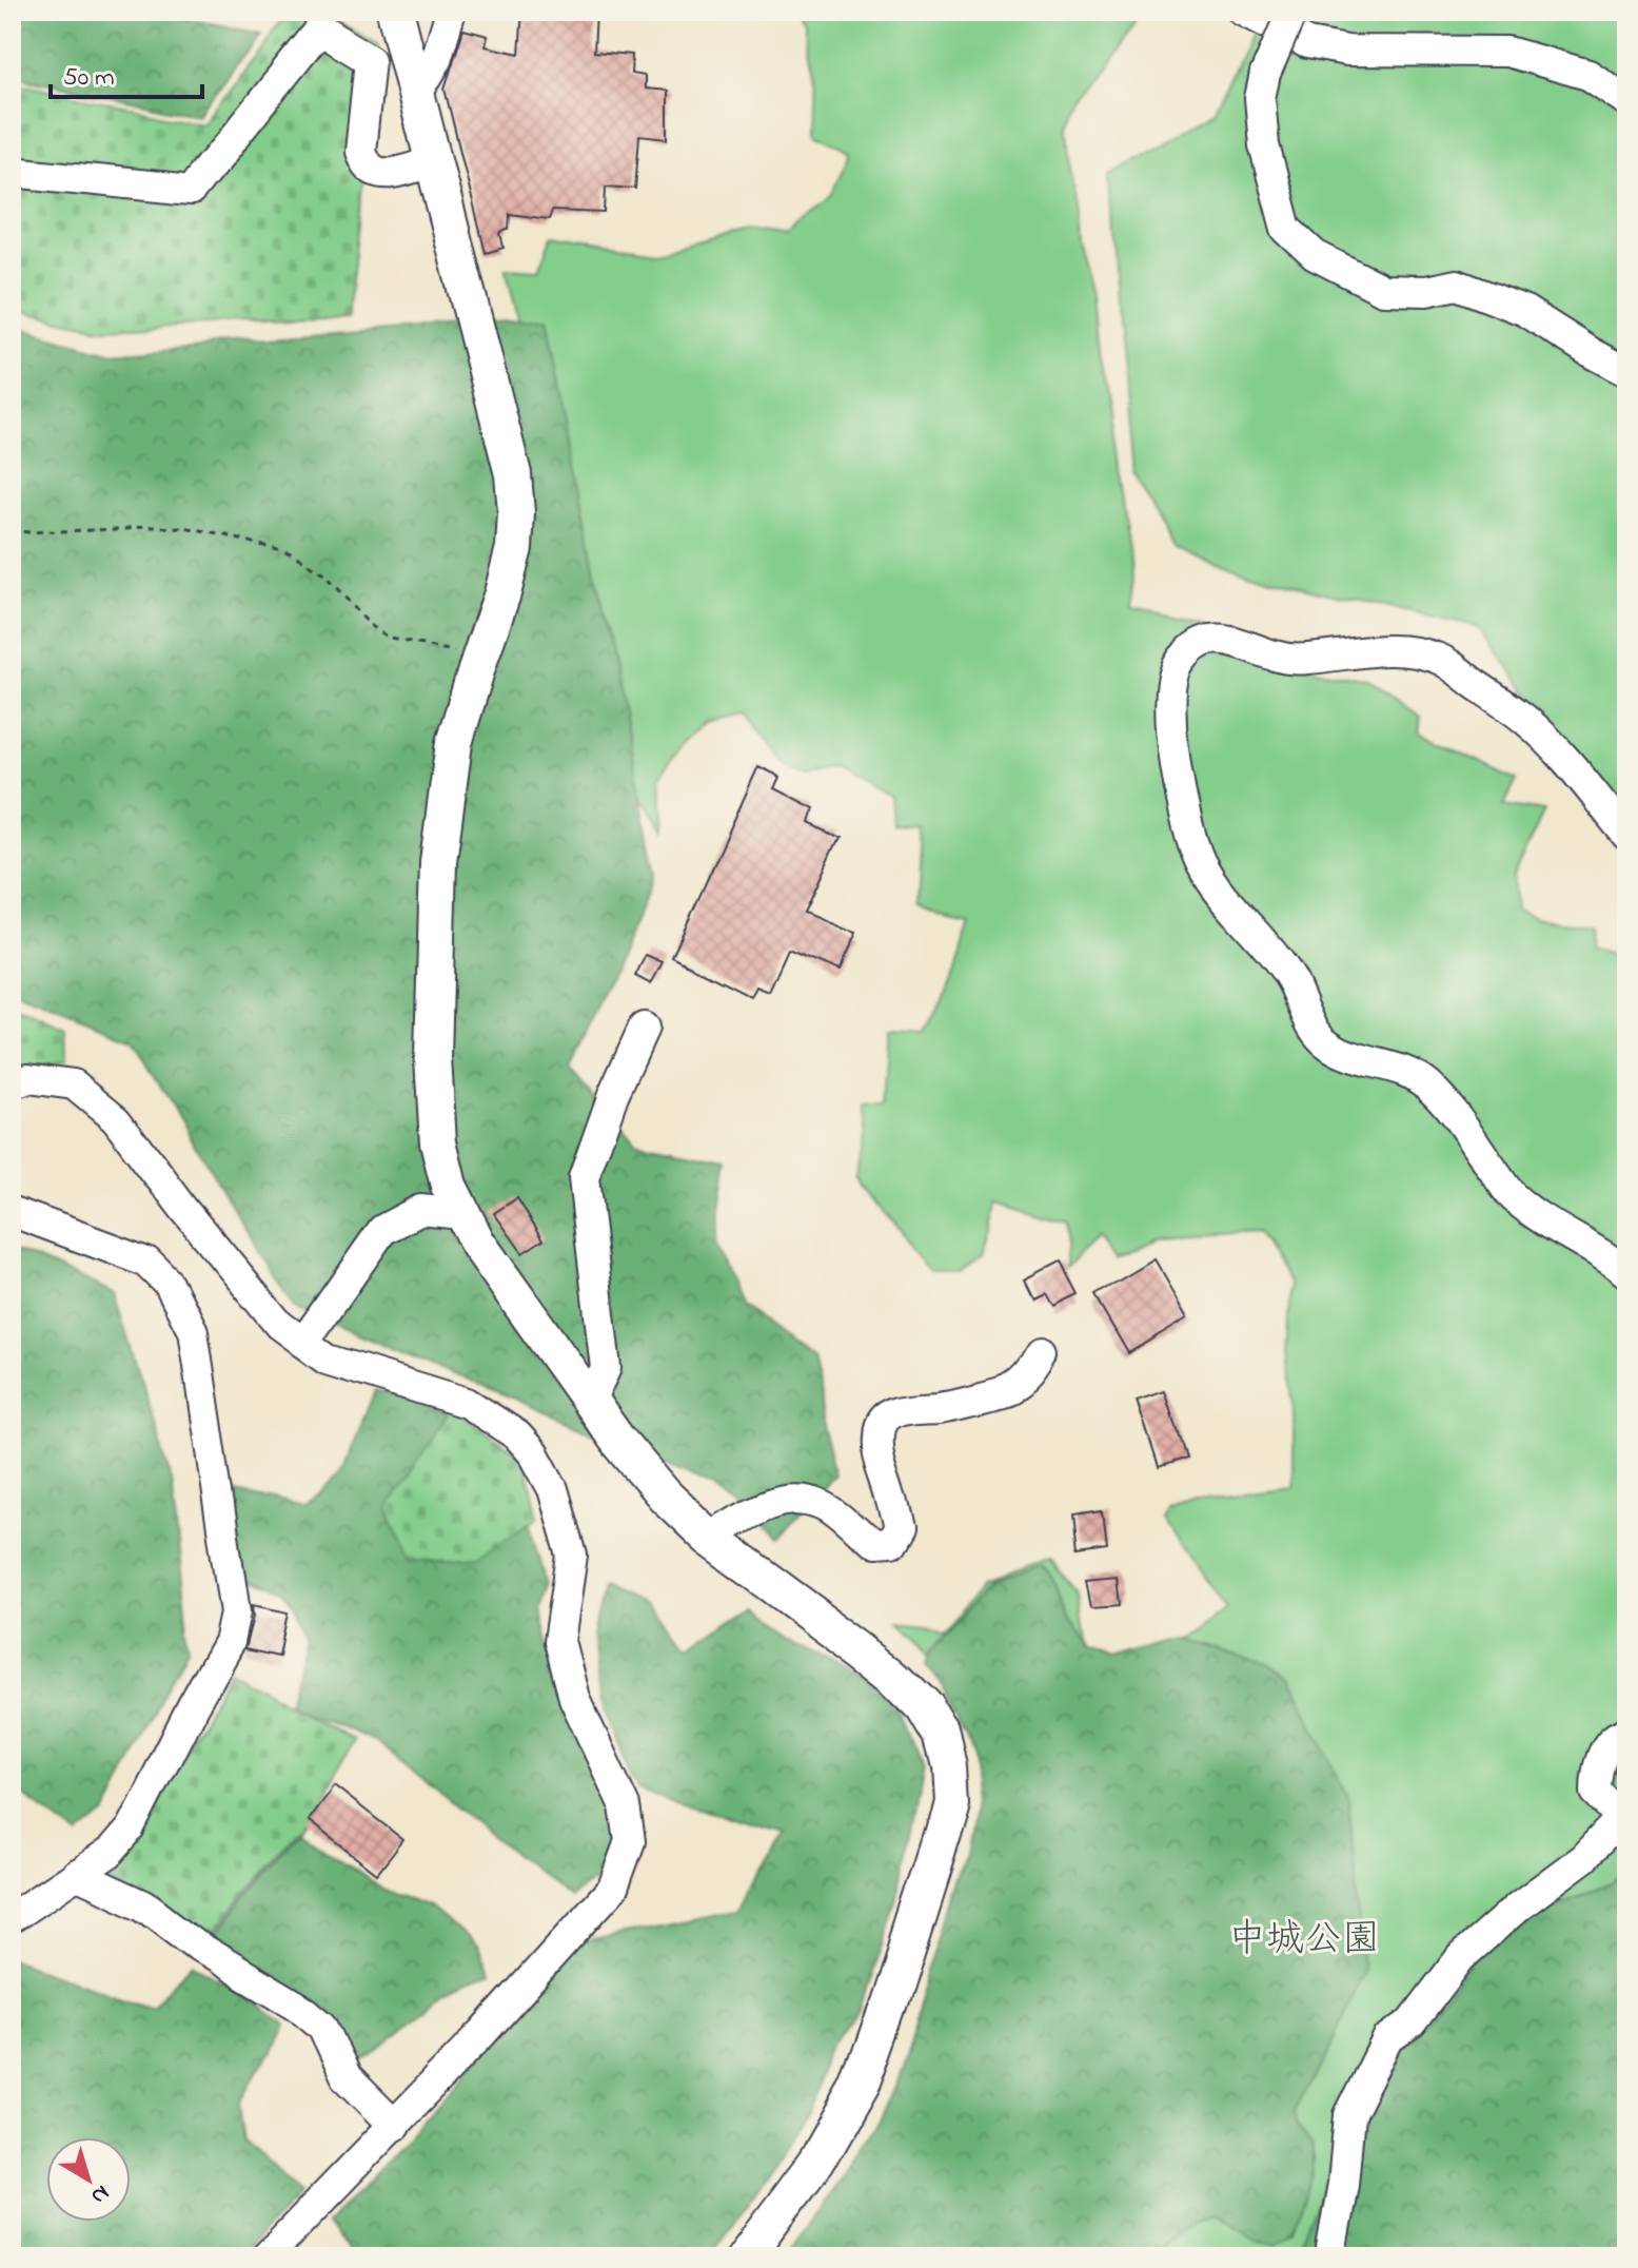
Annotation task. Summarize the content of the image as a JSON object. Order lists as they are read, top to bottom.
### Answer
{
  "parks": ["中城公園"],
  "scale_bar": "50 m",
  "north": "bottom right"
}
